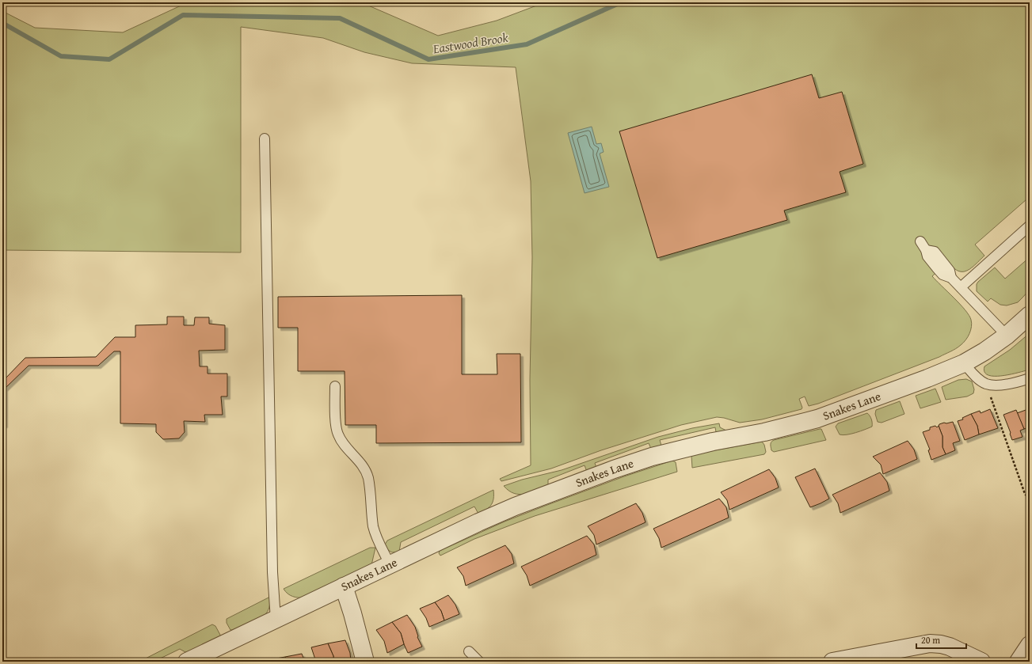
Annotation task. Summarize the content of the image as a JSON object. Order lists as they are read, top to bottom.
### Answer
{
  "streets": {
    "street": ["Snakes Lane"]
  },
  "water": ["Eastwood Brook"],
  "scale_bar": "20 m"
}
